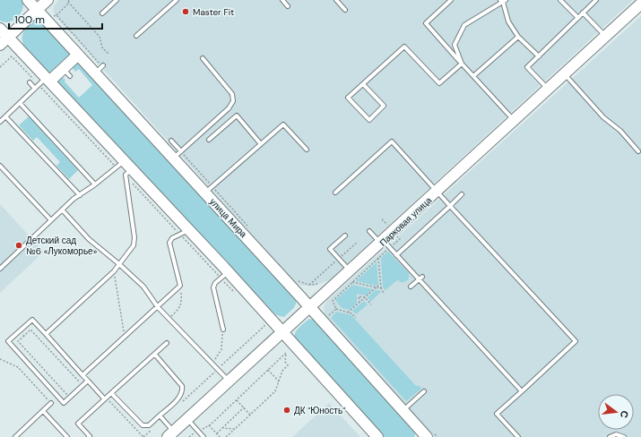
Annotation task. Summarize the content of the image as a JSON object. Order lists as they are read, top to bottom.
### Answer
{
  "streets": {
    "main road": ["улица Мира", "Парковая улица"]
  },
  "crossings": [
    ["улица Мира", "Парковая улица"]
  ],
  "places": ["Master Fit", "Детский сад №6 «Лукоморье»", "ДК \"Юность\""],
  "scale_bar": "100 m",
  "north": "right"
}
